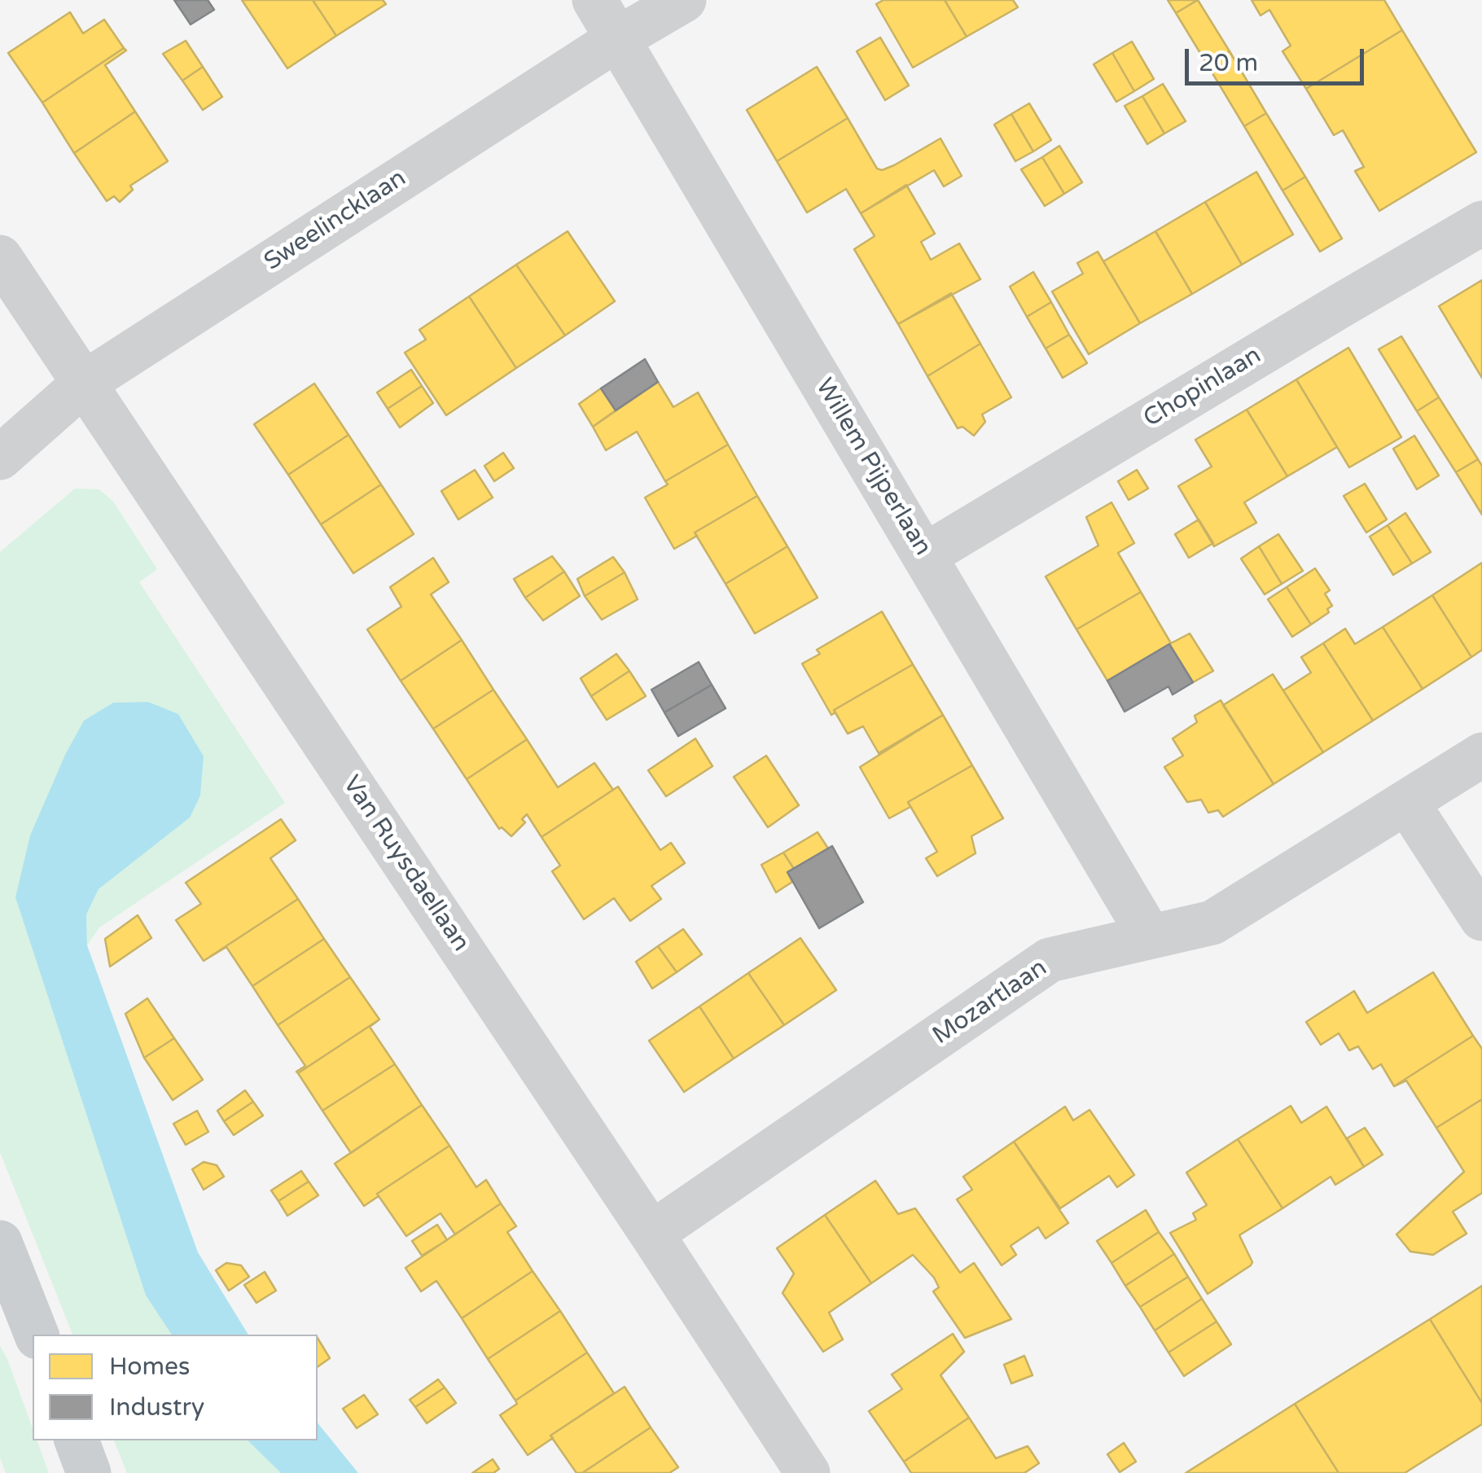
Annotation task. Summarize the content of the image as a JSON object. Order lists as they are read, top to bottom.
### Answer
{
  "streets": {
    "street": [
      "Sweelincklaan",
      "Chopinlaan",
      "Willem Pijperlaan",
      "Van Ruysdaellaan",
      "Mozartlaan"
    ]
  },
  "crossings": [
    ["Sweelincklaan", "Willem Pijperlaan"],
    ["Sweelincklaan", "Van Ruysdaellaan"],
    ["Chopinlaan", "Willem Pijperlaan"],
    ["Willem Pijperlaan", "Mozartlaan"],
    ["Van Ruysdaellaan", "Mozartlaan"]
  ],
  "legend": ["Homes", "Industry"],
  "scale_bar": "20 m"
}
